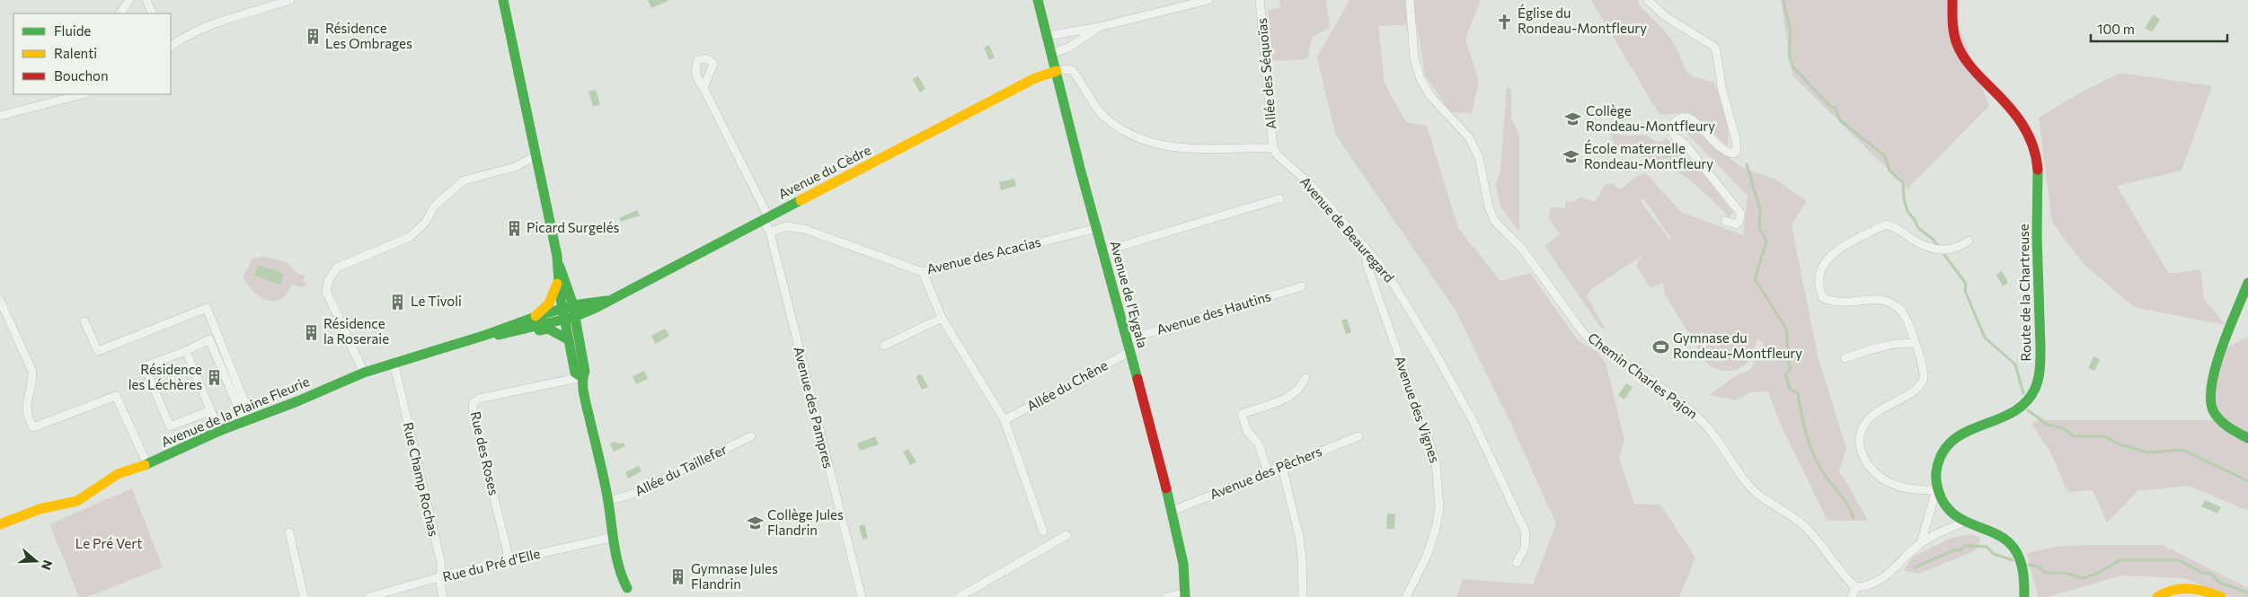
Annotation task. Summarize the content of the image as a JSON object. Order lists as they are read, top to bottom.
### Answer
{
  "streets": {
    "street": [
      "Allée des Séquoïas",
      "Avenue du Cèdre",
      "Avenue de Beauregard",
      "Avenue des Acacias",
      "Route de la Chartreuse",
      "Avenue de l'Eygala",
      "Avenue des Hautins",
      "Chemin Charles Pajon",
      "Allée du Chêne",
      "Avenue des Pampres",
      "Avenue des Vignes",
      "Avenue de la Plaine Fleurie",
      "Rue des Roses",
      "Allée du Taillefer",
      "Avenue des Pêchers",
      "Rue Champ Rochas",
      "Rue du Pré d'Elle"
    ]
  },
  "crossings": [
    ["Allée des Séquoïas", "Avenue de Beauregard"],
    ["Avenue du Cèdre", "Avenue de l'Eygala"],
    ["Avenue du Cèdre", "Avenue des Pampres"],
    ["Avenue du Cèdre", "Avenue de la Plaine Fleurie"],
    ["Avenue de Beauregard", "Avenue des Vignes"],
    ["Avenue des Acacias", "Avenue de l'Eygala"],
    ["Avenue des Acacias", "Avenue des Pampres"],
    ["Avenue de l'Eygala", "Avenue des Hautins"],
    ["Avenue de l'Eygala", "Allée du Chêne"],
    ["Avenue de l'Eygala", "Avenue des Pêchers"],
    ["Avenue de la Plaine Fleurie", "Rue Champ Rochas"],
    ["Rue des Roses", "Rue du Pré d'Elle"],
    ["Rue Champ Rochas", "Rue du Pré d'Elle"]
  ],
  "parks": ["Le Pré Vert"],
  "places": {
    "church": ["Église du Rondeau-Montfleury"],
    "building": [
      "Résidence Les Ombrages",
      "Picard Surgelés",
      "Le Tivoli",
      "Résidence la Roseraie",
      "Résidence les Léchères",
      "Gymnase Jules Flandrin"
    ],
    "school or university": ["Collège Rondeau-Montfleury", "École maternelle Rondeau-Montfleury", "Collège Jules Flandrin"],
    "sports": ["Gymnase du Rondeau-Montfleury"]
  },
  "legend": ["Fluide", "Ralenti", "Bouchon"],
  "scale_bar": "100 m",
  "north": "right"
}
